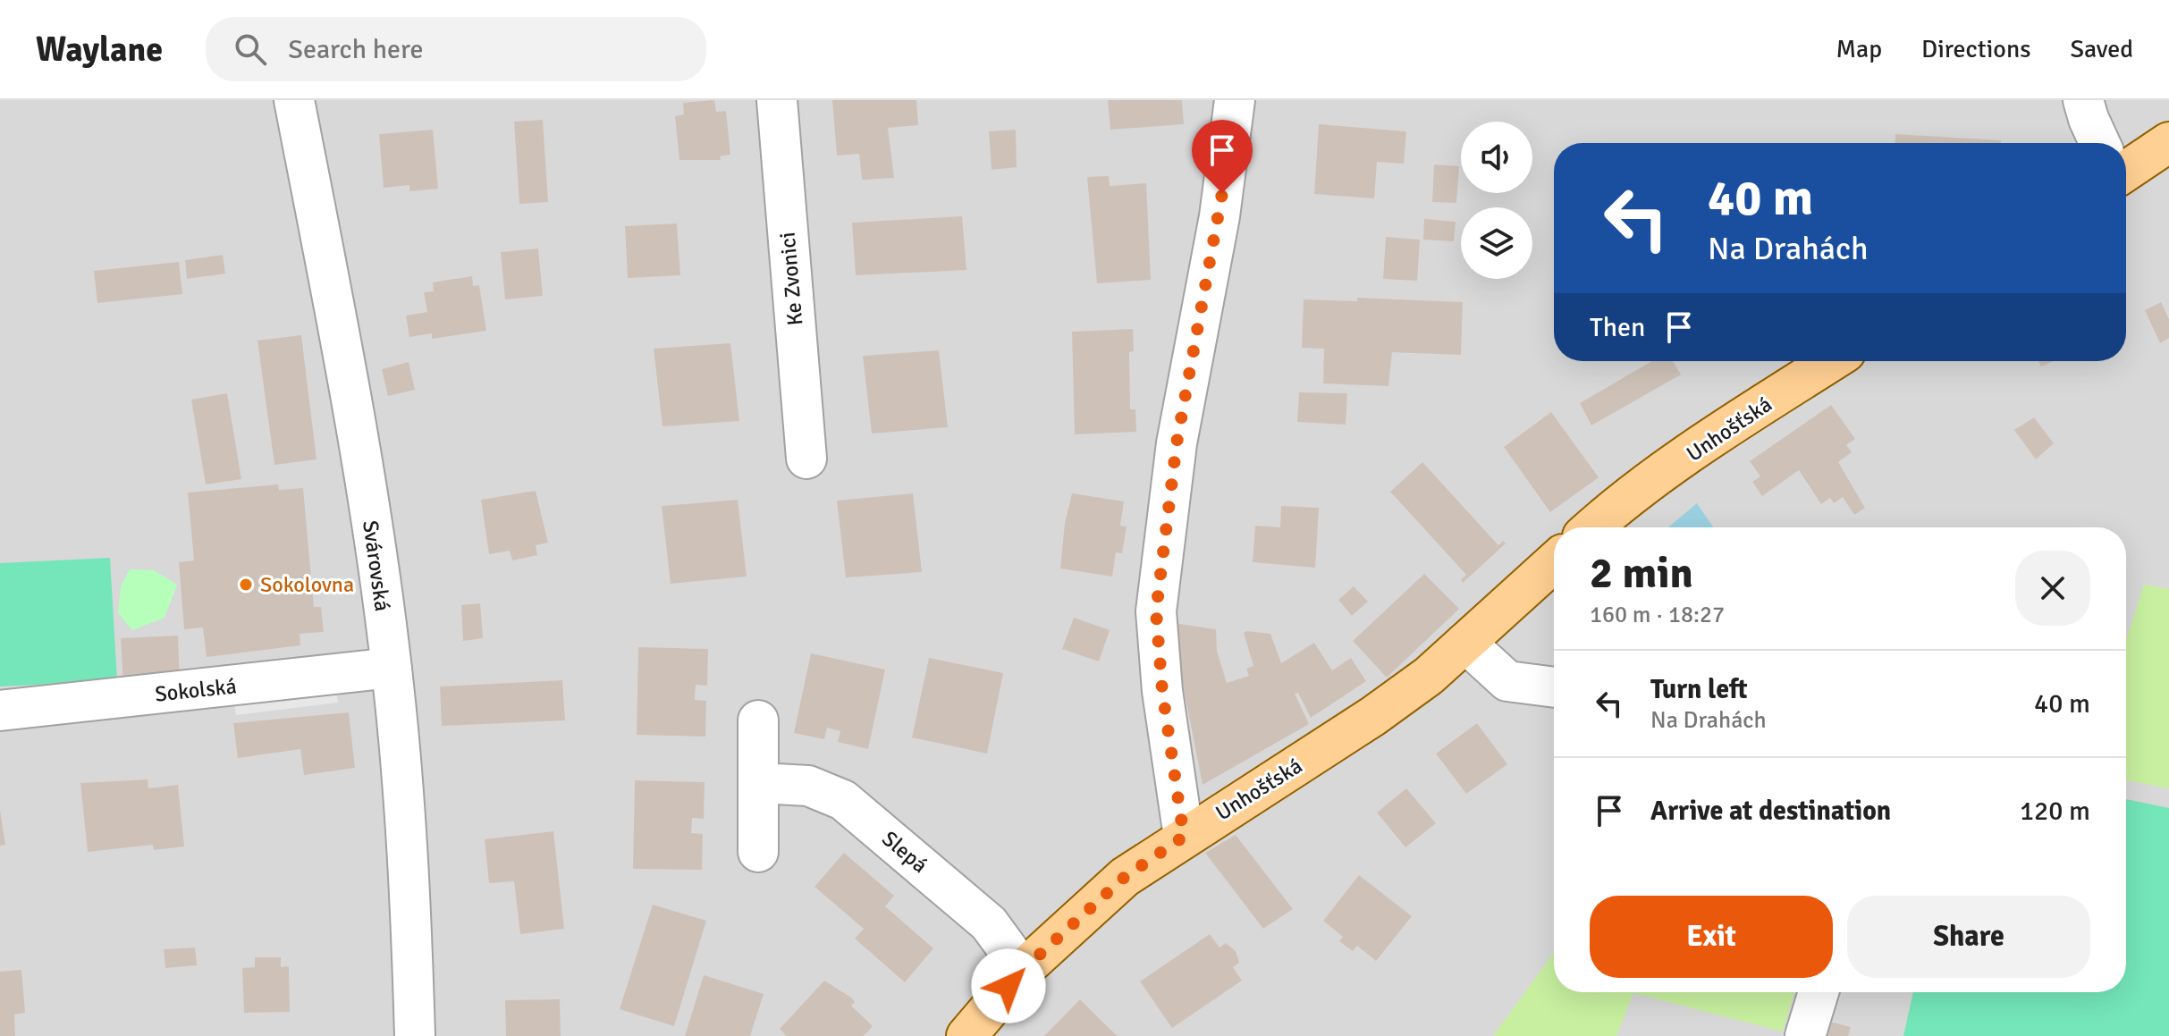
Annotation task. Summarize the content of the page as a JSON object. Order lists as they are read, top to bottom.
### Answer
{
  "streets": {
    "main road": ["Unhošťská"],
    "street": [
      "Ke Zvonici",
      "Svárovská",
      "Sokolská",
      "Slepá"
    ]
  },
  "crossings": [
    ["Unhošťská", "Slepá"],
    ["Svárovská", "Sokolská"]
  ],
  "places": ["Sokolovna"],
  "page": {
    "header": "Waylane",
    "search": "Search here",
    "nav": ["Map", "Directions", "Saved"],
    "turn": ["40 m", "Na Drahách"],
    "then": "Then",
    "heading": ["2 min", "160 m · 18:27"],
    "list": [
      {
        "name": "Turn left",
        "note": "Na Drahách",
        "value": "40 m"
      },
      {
        "name": "Arrive at destination",
        "value": "120 m"
      }
    ],
    "buttons": ["Exit", "Share"]
  }
}
